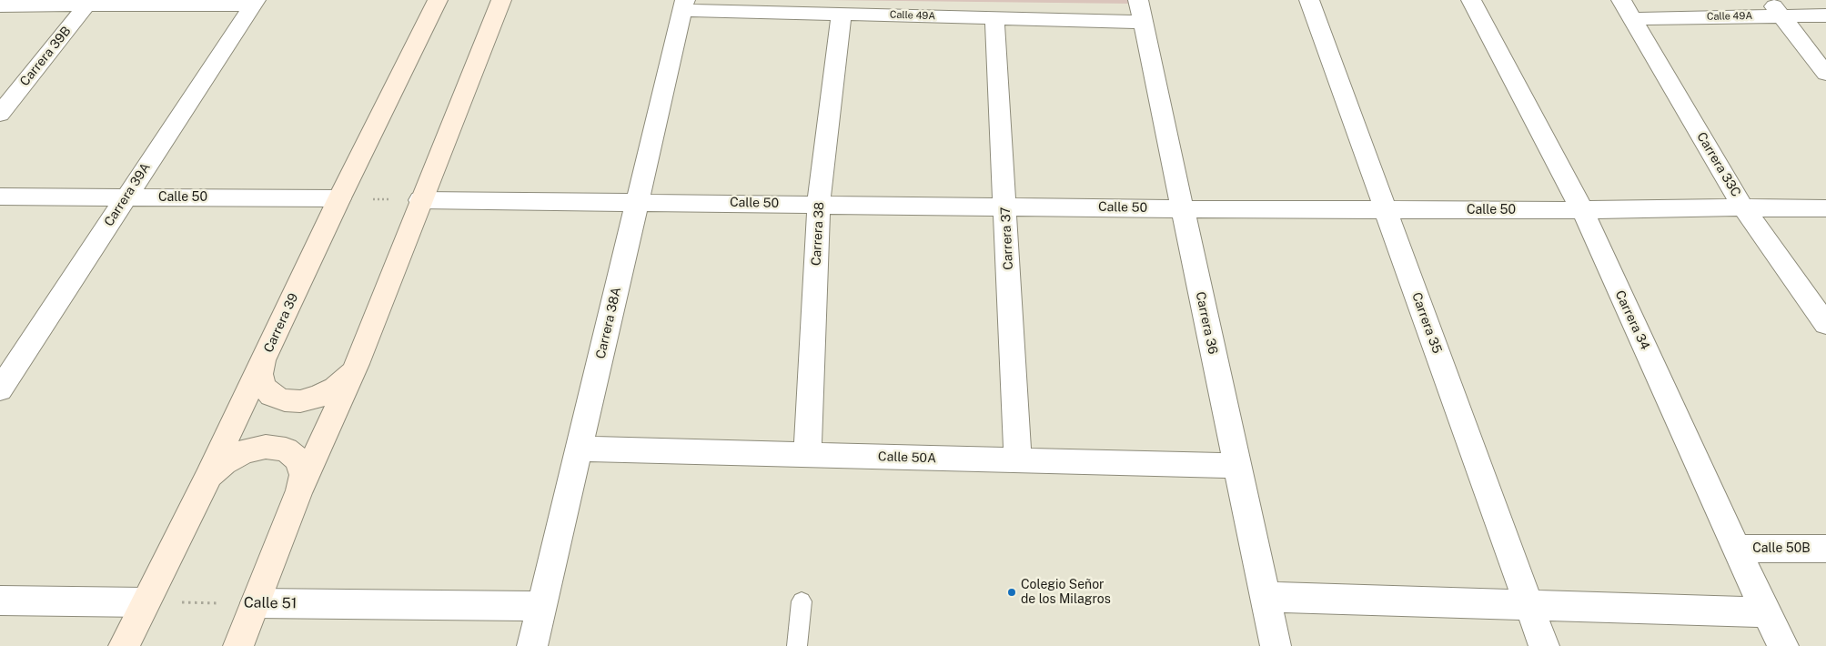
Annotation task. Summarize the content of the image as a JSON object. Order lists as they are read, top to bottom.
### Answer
{
  "streets": {
    "main road": ["Carrera 39"],
    "street": [
      "Calle 49A",
      "Carrera 39B",
      "Carrera 33C",
      "Carrera 39A",
      "Calle 50",
      "Carrera 38",
      "Carrera 37",
      "Carrera 34",
      "Carrera 38A",
      "Carrera 36",
      "Carrera 35",
      "Calle 50A",
      "Calle 50B",
      "Calle 51"
    ]
  },
  "crossings": [
    ["Calle 49A", "Carrera 33C"],
    ["Calle 49A", "Carrera 38"],
    ["Calle 49A", "Carrera 37"],
    ["Calle 49A", "Carrera 38A"],
    ["Calle 49A", "Carrera 36"],
    ["Carrera 33C", "Calle 50"],
    ["Carrera 39A", "Calle 50"],
    ["Calle 50", "Carrera 38"],
    ["Calle 50", "Carrera 37"],
    ["Calle 50", "Carrera 34"],
    ["Calle 50", "Carrera 39"],
    ["Calle 50", "Carrera 38A"],
    ["Calle 50", "Carrera 36"],
    ["Calle 50", "Carrera 35"],
    ["Carrera 38", "Calle 50A"],
    ["Carrera 37", "Calle 50A"],
    ["Carrera 34", "Calle 50B"],
    ["Carrera 39", "Calle 51"],
    ["Carrera 38A", "Calle 50A"],
    ["Carrera 38A", "Calle 51"],
    ["Carrera 36", "Calle 50A"]
  ],
  "places": ["Colegio Señor de los Milagros"]
}
